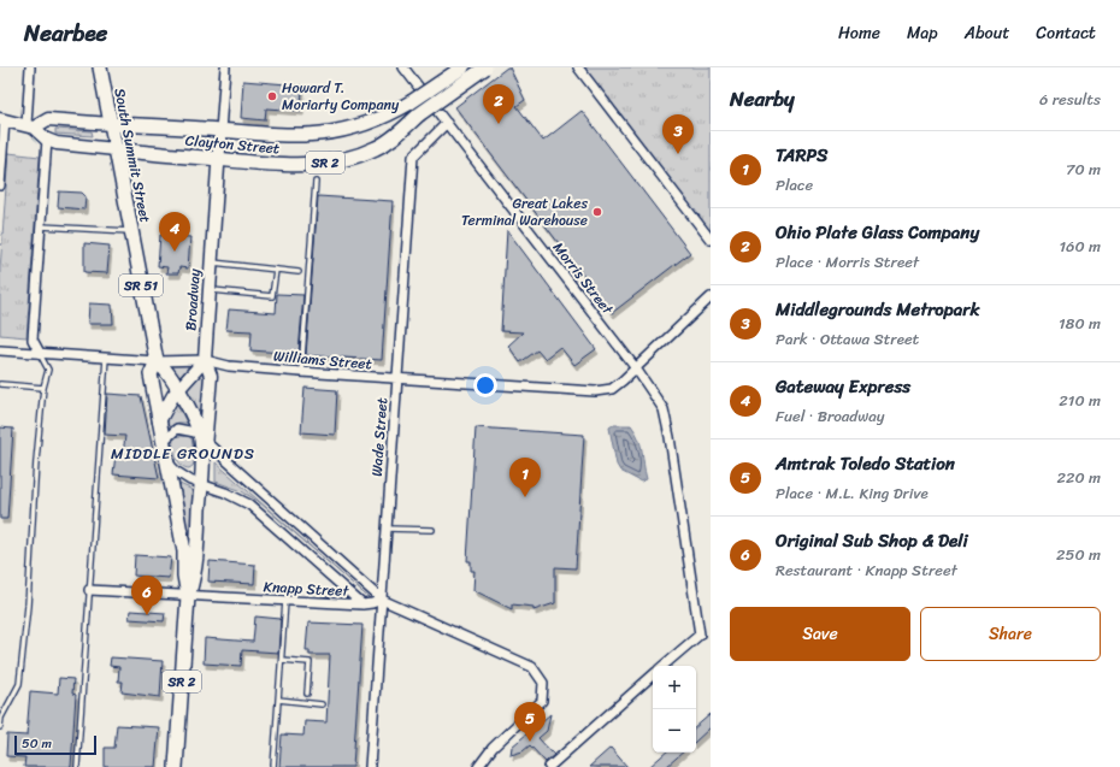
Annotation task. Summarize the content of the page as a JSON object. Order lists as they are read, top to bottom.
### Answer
{
  "streets": {
    "main road": [
      "Clayton Street",
      "South Summit Street",
      "SR 2",
      "SR 51"
    ],
    "street": [
      "Morris Street",
      "Broadway",
      "Williams Street",
      "Wade Street",
      "Knapp Street"
    ]
  },
  "crossings": [
    ["Clayton Street", "South Summit Street"],
    ["Clayton Street", "Broadway"],
    ["South Summit Street", "SR 2"],
    ["South Summit Street", "Broadway"],
    ["South Summit Street", "Williams Street"],
    ["SR 2", "Knapp Street"],
    ["Morris Street", "Williams Street"],
    ["Morris Street", "Wade Street"],
    ["Broadway", "Williams Street"],
    ["Williams Street", "Wade Street"],
    ["Wade Street", "Knapp Street"]
  ],
  "districts": ["MIDDLE GROUNDS"],
  "places": ["Howard T. Moriarty Company", "Great Lakes Terminal Warehouse"],
  "scale_bar": "50 m",
  "page": {
    "header": "Nearbee",
    "nav": [
      "Home",
      "Map",
      "About",
      "Contact"
    ],
    "heading": ["Nearby", "6 results"],
    "pins": [
      "2",
      "3",
      "4",
      "1",
      "6",
      "5"
    ],
    "list": [
      {
        "mark": "1",
        "name": "TARPS",
        "note": "Place",
        "value": "70 m"
      },
      {
        "mark": "2",
        "name": "Ohio Plate Glass Company",
        "note": "Place · Morris Street",
        "value": "160 m"
      },
      {
        "mark": "3",
        "name": "Middlegrounds Metropark",
        "note": "Park · Ottawa Street",
        "value": "180 m"
      },
      {
        "mark": "4",
        "name": "Gateway Express",
        "note": "Fuel · Broadway",
        "value": "210 m"
      },
      {
        "mark": "5",
        "name": "Amtrak Toledo Station",
        "note": "Place · M.L. King Drive",
        "value": "220 m"
      },
      {
        "mark": "6",
        "name": "Original Sub Shop & Deli",
        "note": "Restaurant · Knapp Street",
        "value": "250 m"
      }
    ],
    "buttons": ["Save", "Share"],
    "map_buttons": ["+", "−"],
    "scale": "50 m"
  }
}
